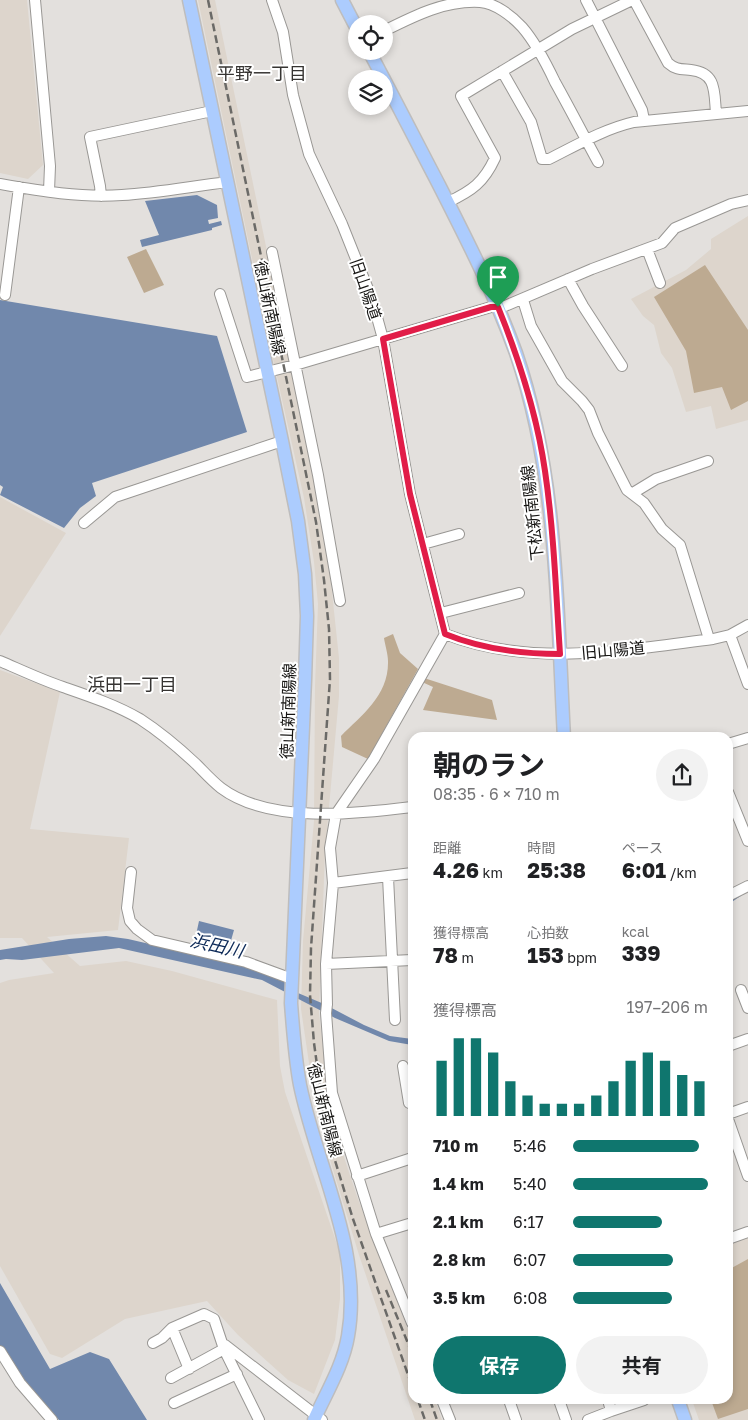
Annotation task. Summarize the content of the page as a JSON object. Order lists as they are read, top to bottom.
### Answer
{
  "streets": {
    "main road": ["徳山新南陽線", "下松新南陽線"],
    "street": ["旧山陽道"]
  },
  "crossings": [
    ["旧山陽道", "下松新南陽線"]
  ],
  "districts": ["平野一丁目", "浜田一丁目"],
  "water": ["浜田川"],
  "page": {
    "heading": ["朝のラン", "08:35 · 6 × 710 m"],
    "stats": [
      ["距離", "4.26 km"],
      ["時間", "25:38"],
      ["ペース", "6:01 /km"],
      ["獲得標高", "78 m"],
      ["心拍数", "153 bpm"],
      ["kcal", "339"]
    ],
    "chart": ["獲得標高", "197–206 m"],
    "list": [
      {
        "name": "710 m",
        "note": "5:46"
      },
      {
        "name": "1.4 km",
        "note": "5:40"
      },
      {
        "name": "2.1 km",
        "note": "6:17"
      },
      {
        "name": "2.8 km",
        "note": "6:07"
      },
      {
        "name": "3.5 km",
        "note": "6:08"
      }
    ],
    "buttons": ["保存", "共有"]
  }
}
